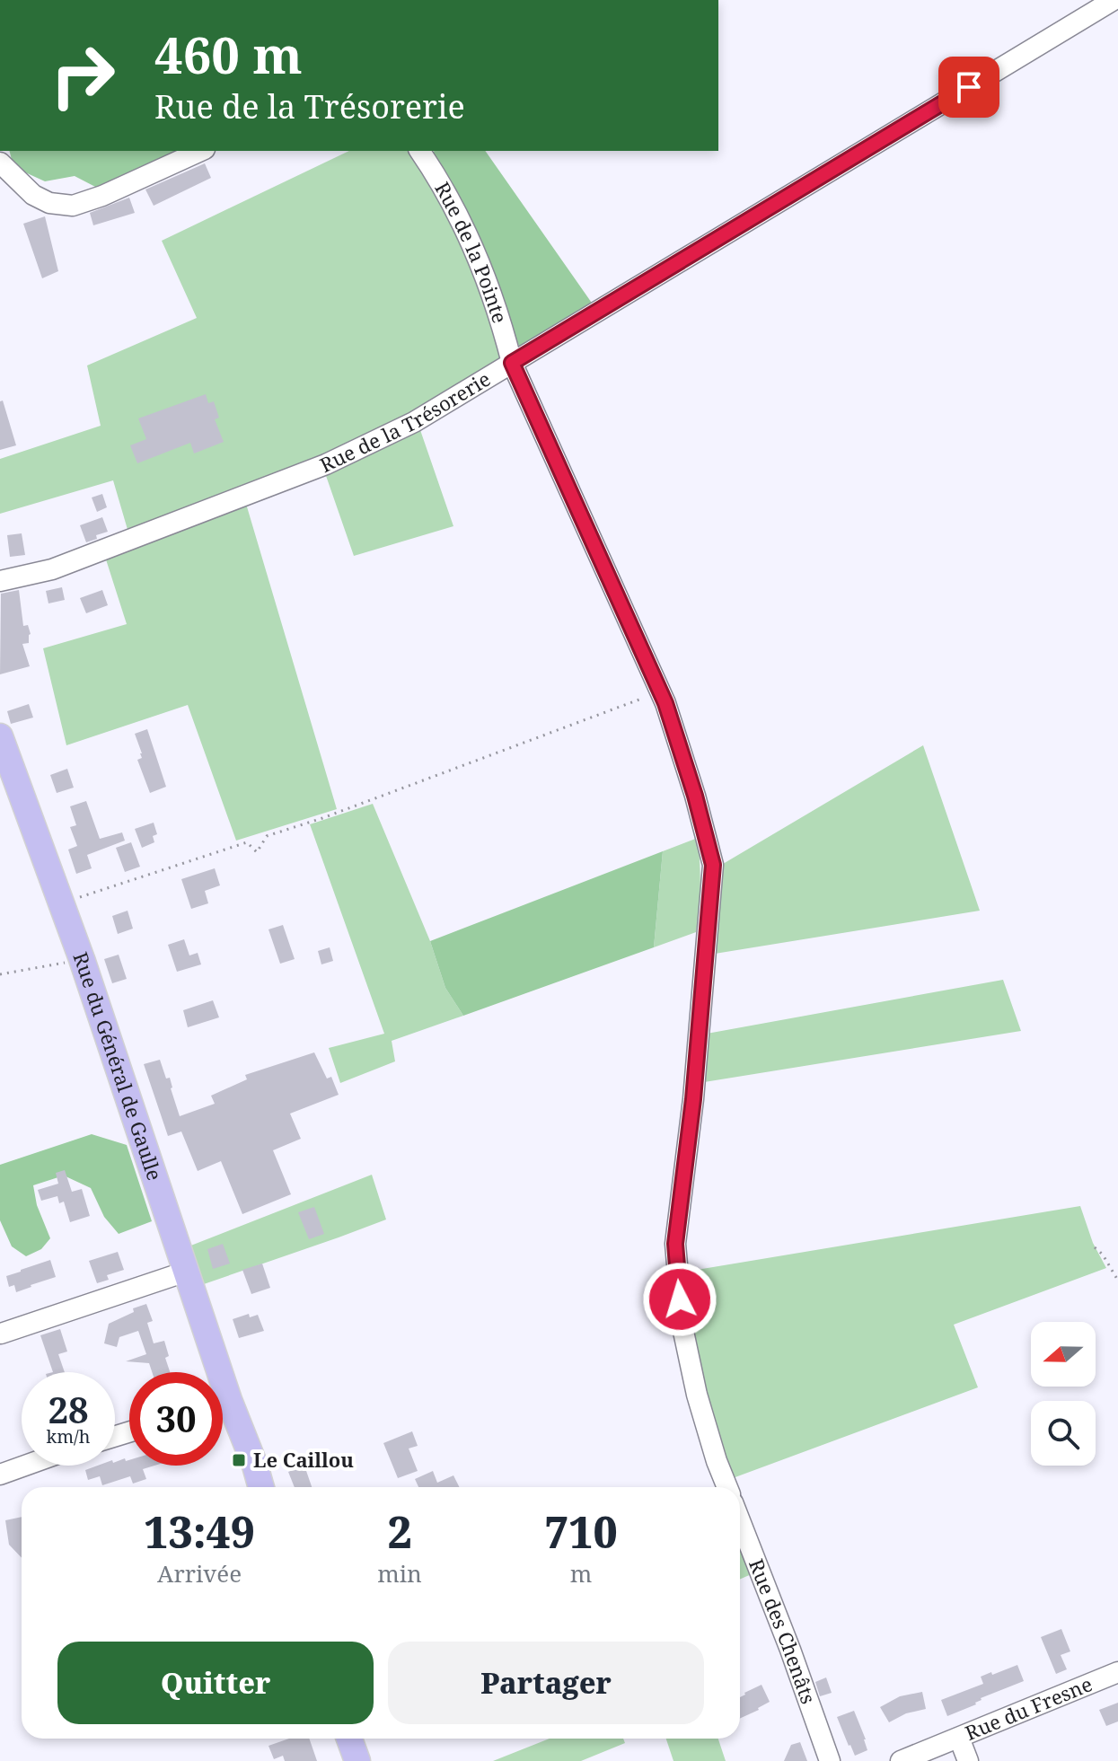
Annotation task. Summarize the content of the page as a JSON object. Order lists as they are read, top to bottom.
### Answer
{
  "streets": {
    "main road": ["Rue du Général de Gaulle"],
    "street": [
      "Rue de la Pointe",
      "Rue de la Trésorerie",
      "Rue des Chenâts",
      "Rue du Fresne"
    ]
  },
  "crossings": [
    ["Rue de la Pointe", "Rue de la Trésorerie"]
  ],
  "places": {
    "transit": ["Le Caillou"]
  },
  "north": "left",
  "page": {
    "turn": ["460 m", "Rue de la Trésorerie"],
    "speed": "28 km/h",
    "limit": "30",
    "eta": [
      "13:49",
      "Arrivée",
      "2",
      "min",
      "710",
      "m"
    ],
    "buttons": ["Quitter", "Partager"]
  }
}
